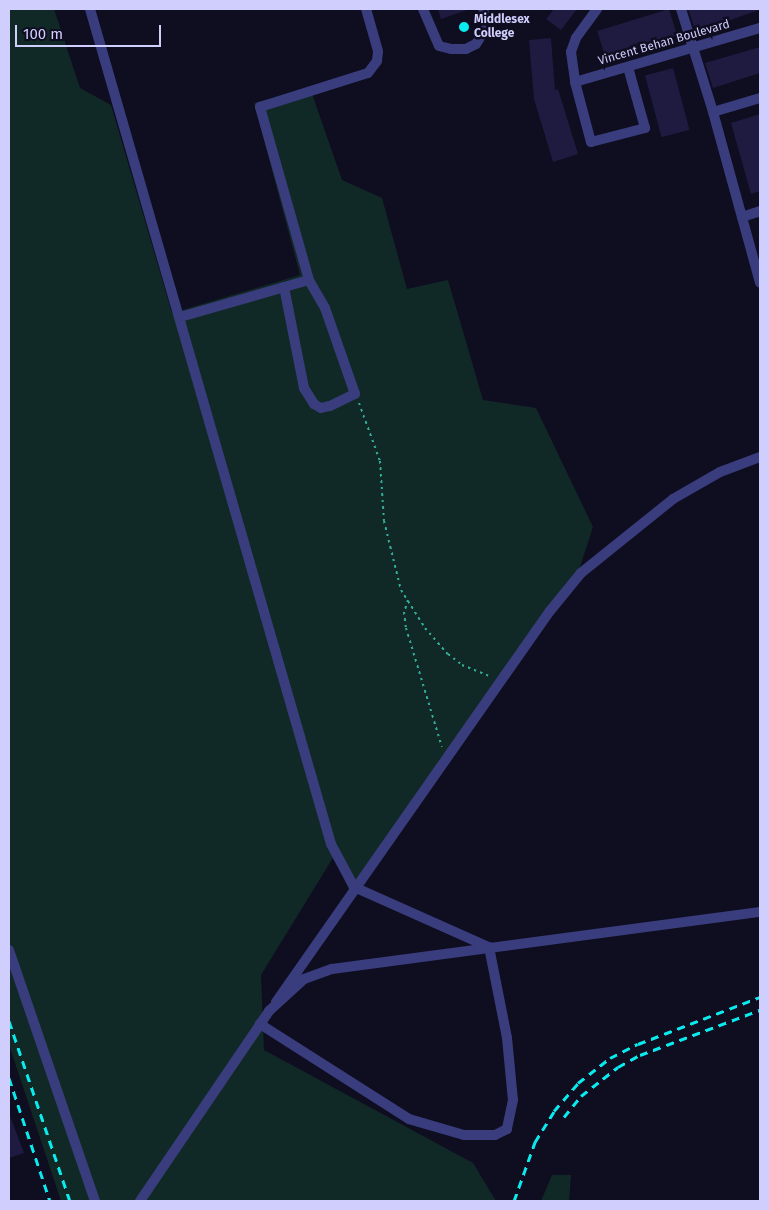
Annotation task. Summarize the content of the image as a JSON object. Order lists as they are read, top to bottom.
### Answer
{
  "streets": {
    "lane": ["Vincent Behan Boulevard"]
  },
  "places": ["Middlesex College"],
  "scale_bar": "100 m"
}
